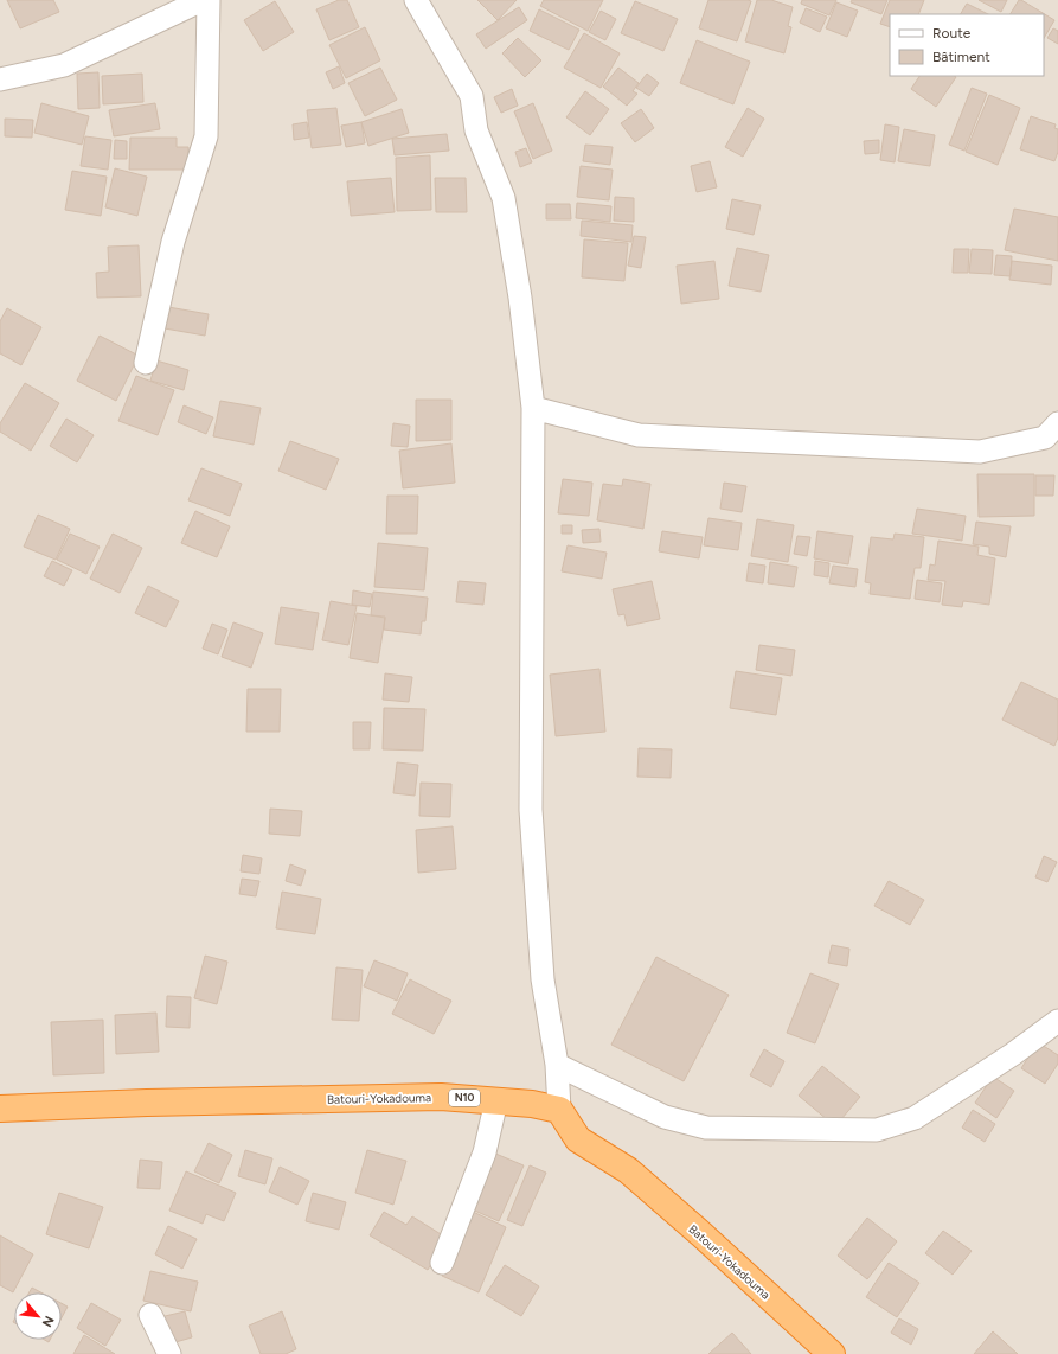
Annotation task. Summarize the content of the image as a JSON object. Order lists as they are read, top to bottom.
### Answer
{
  "streets": {
    "highway": ["Batouri-Yokadouma", "N10"]
  },
  "legend": ["Route", "Bâtiment"],
  "north": "bottom right"
}
